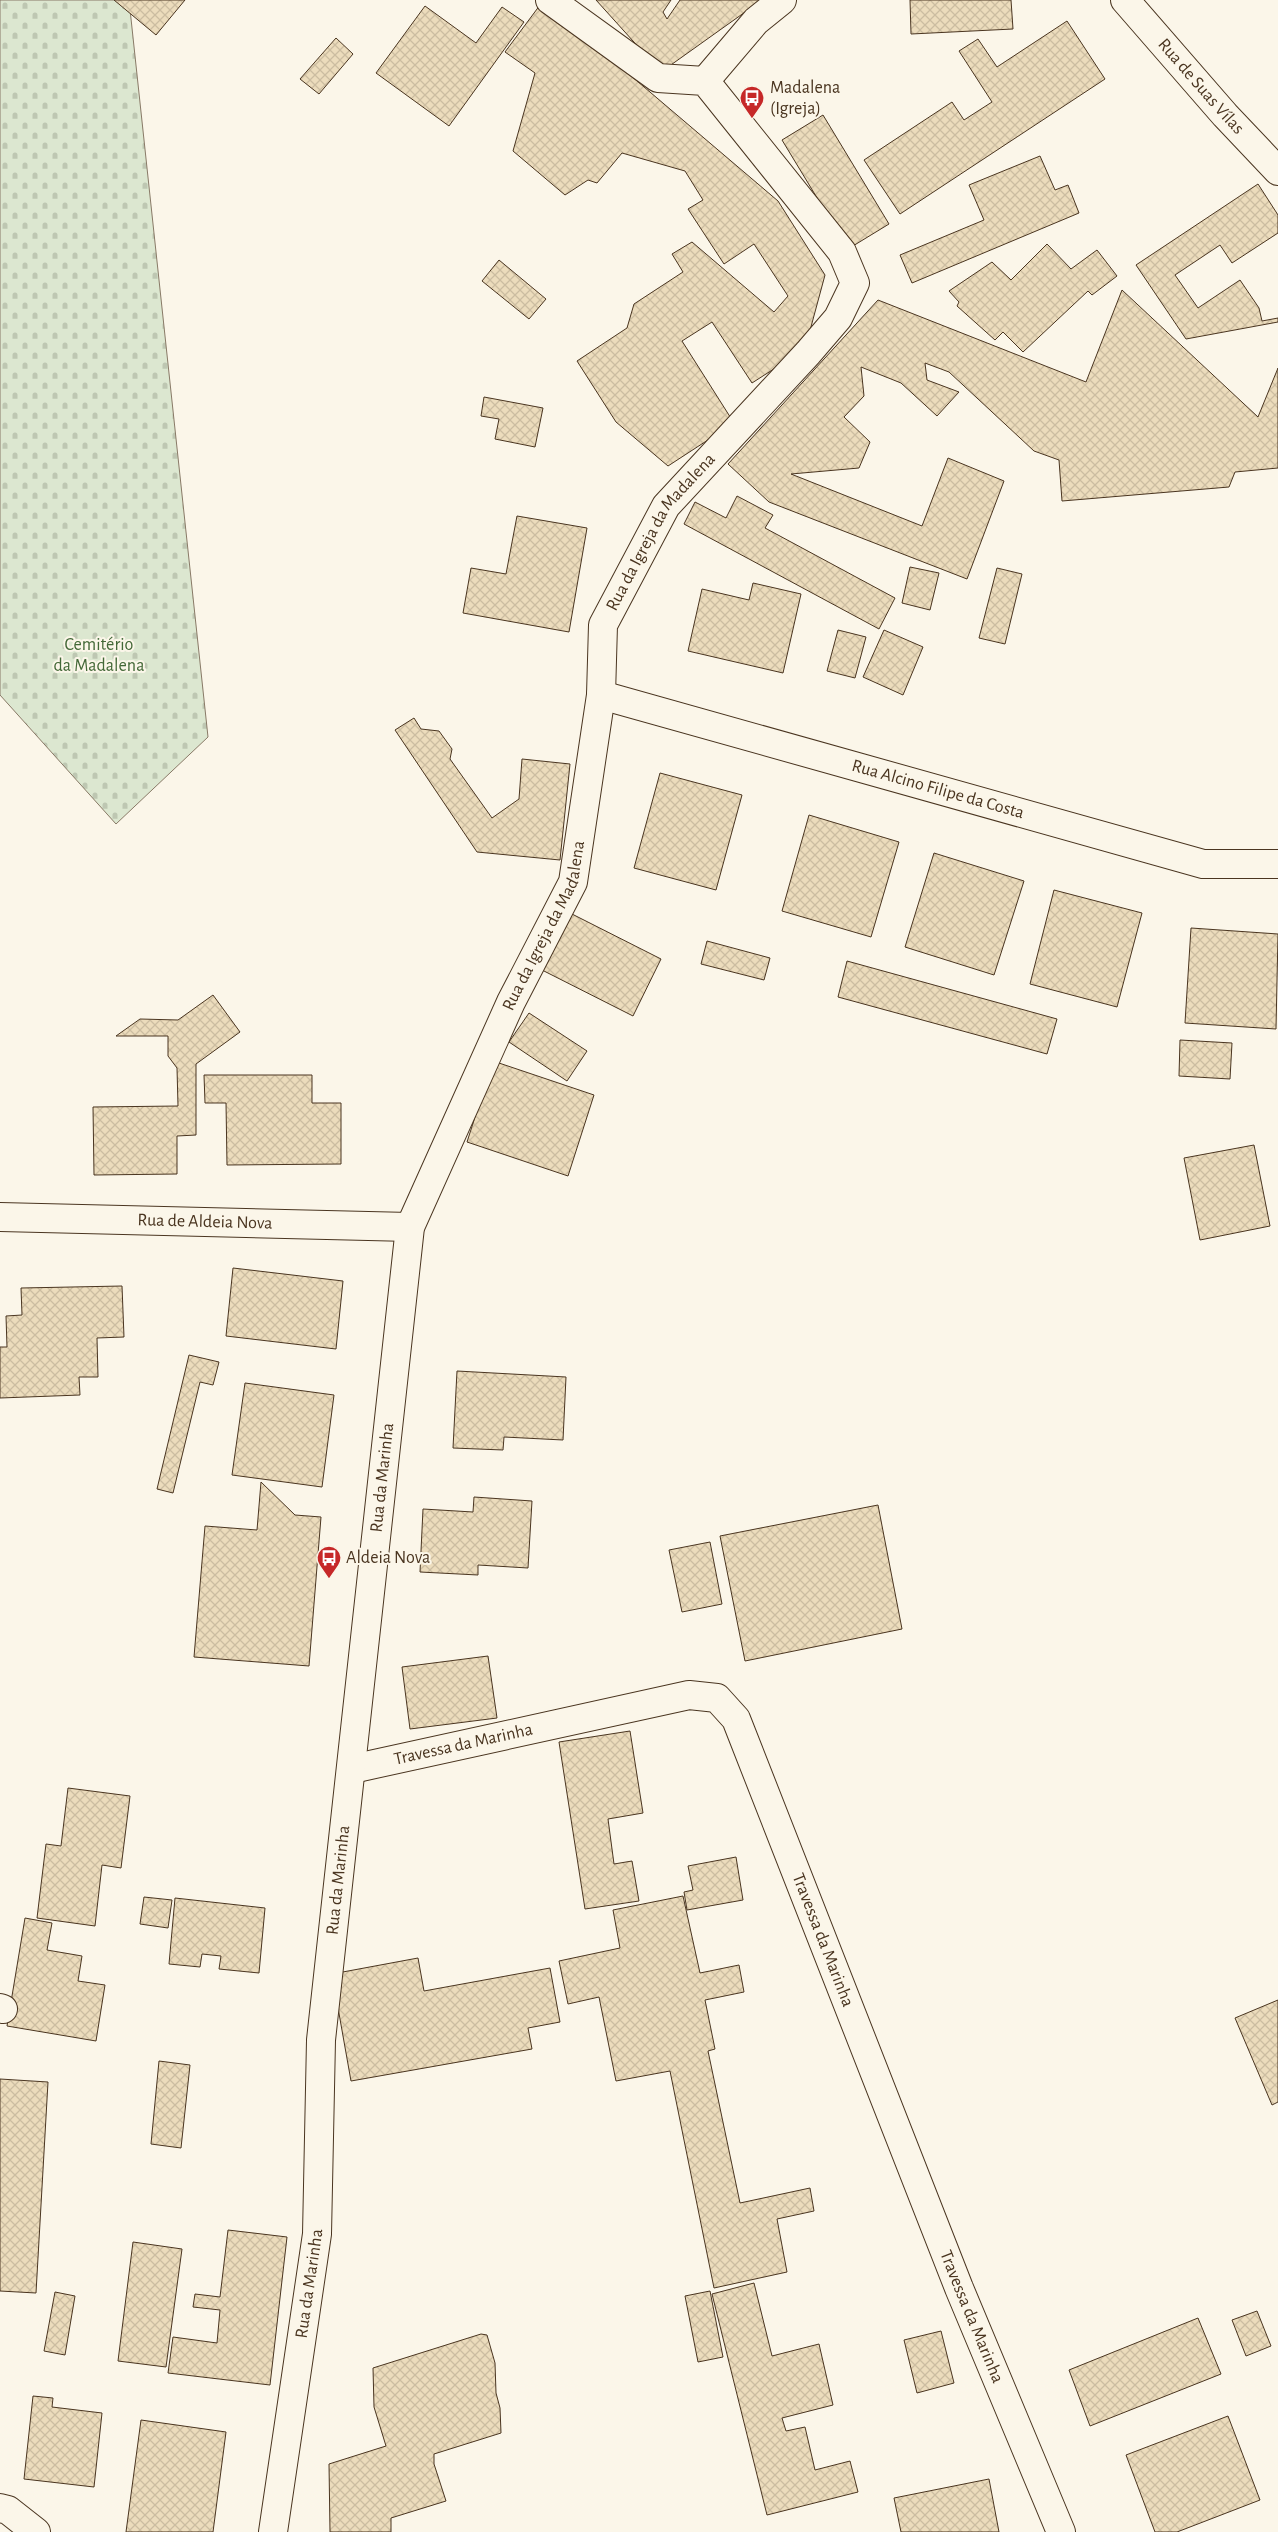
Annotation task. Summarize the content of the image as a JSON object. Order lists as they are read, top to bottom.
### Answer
{
  "streets": {
    "street": [
      "Rua de Suas Vílas",
      "Rua da Igreja da Madalena",
      "Rua Alcino Filipe da Costa",
      "Rua de Aldeia Nova",
      "Rua da Marinha",
      "Travessa da Marinha"
    ]
  },
  "crossings": [
    ["Rua da Igreja da Madalena", "Rua Alcino Filipe da Costa"],
    ["Rua da Igreja da Madalena", "Rua de Aldeia Nova"],
    ["Rua da Igreja da Madalena", "Rua da Marinha"],
    ["Rua de Aldeia Nova", "Rua da Marinha"],
    ["Rua da Marinha", "Travessa da Marinha"]
  ],
  "parks": ["Cemitério da Madalena"],
  "places": {
    "bus stop": ["Madalena (Igreja)", "Aldeia Nova"]
  }
}
